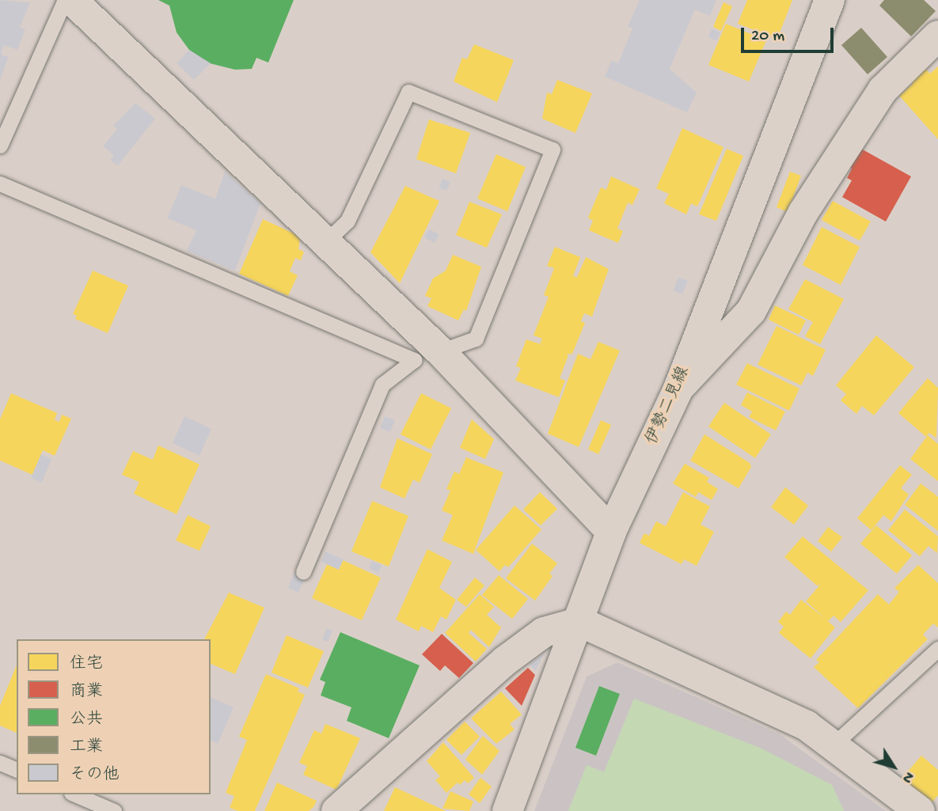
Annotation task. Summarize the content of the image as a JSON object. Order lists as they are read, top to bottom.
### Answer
{
  "streets": {
    "street": ["伊勢二見線"]
  },
  "legend": [
    "住宅",
    "商業",
    "公共",
    "工業",
    "その他"
  ],
  "scale_bar": "20 m",
  "north": "bottom right"
}
